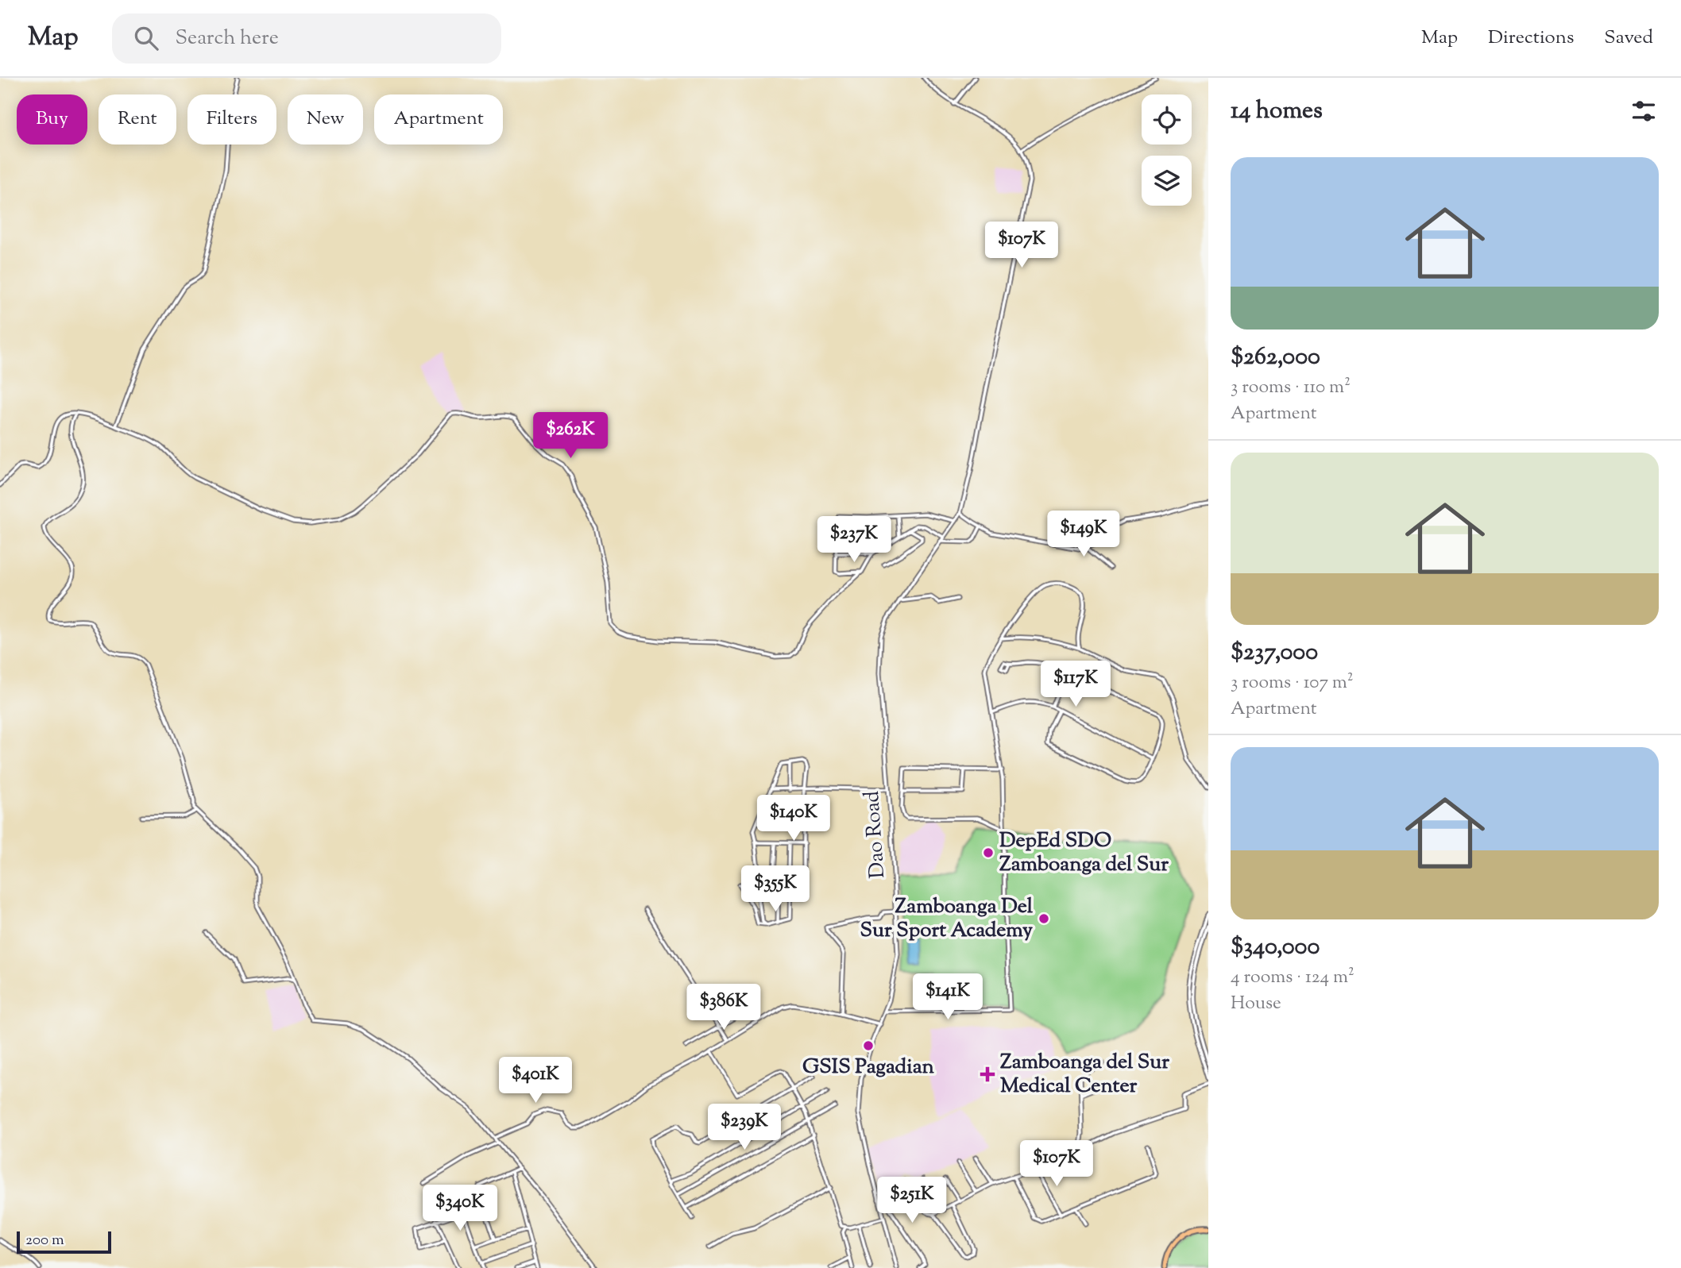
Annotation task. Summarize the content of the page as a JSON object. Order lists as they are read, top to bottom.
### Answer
{
  "streets": {
    "street": ["Dao Road"]
  },
  "places": {
    "other": ["DepEd SDO Zamboanga del Sur", "Zamboanga Del Sur Sport Academy", "GSIS Pagadian"],
    "health": ["Zamboanga del Sur Medical Center"]
  },
  "scale_bar": "200 m",
  "page": {
    "header": "Map",
    "search": "Search here",
    "nav": ["Map", "Directions", "Saved"],
    "heading": "14 homes",
    "chip": [
      "Buy",
      "Rent",
      "Filters",
      "New",
      "Apartment"
    ],
    "list": [
      {
        "name": "$262,000",
        "note": "3 rooms · 110 m² · Apartment"
      },
      {
        "name": "$237,000",
        "note": "3 rooms · 107 m² · Apartment"
      },
      {
        "name": "$340,000",
        "note": "4 rooms · 124 m² · House"
      }
    ],
    "price": [
      "$107K",
      "$262K",
      "$149K",
      "$237K",
      "$117K",
      "$140K",
      "$355K",
      "$141K",
      "$386K",
      "$401K",
      "$239K",
      "$107K",
      "$251K",
      "$340K"
    ],
    "scale": "200 m"
  }
}
